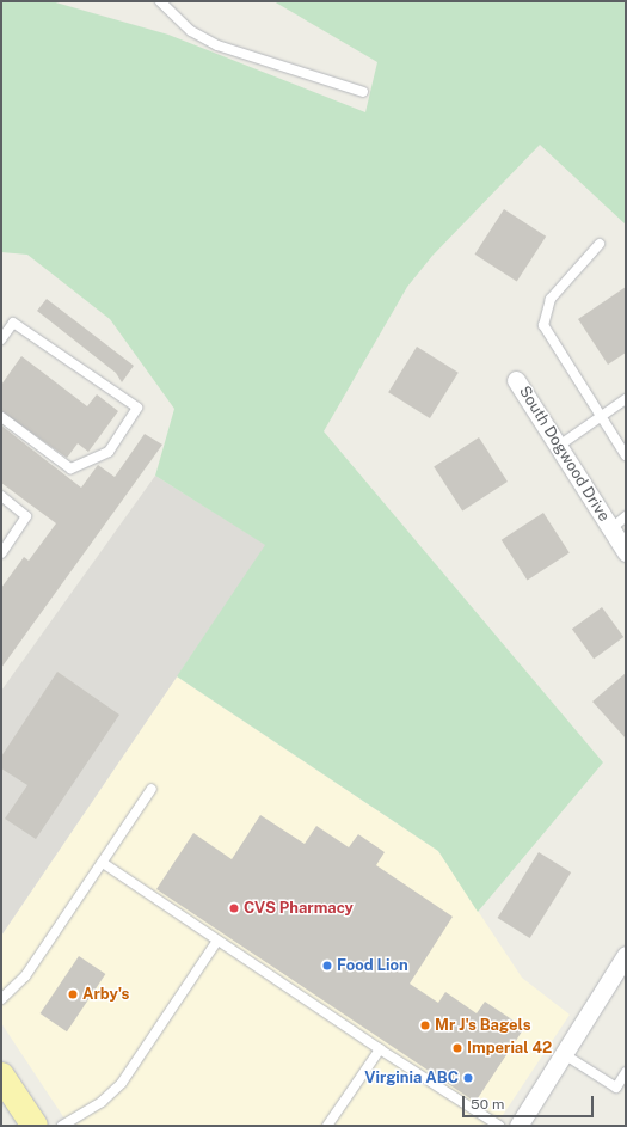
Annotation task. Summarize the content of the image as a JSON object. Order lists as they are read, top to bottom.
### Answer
{
  "streets": {
    "street": ["South Dogwood Drive"]
  },
  "places": [
    "CVS Pharmacy",
    "Food Lion",
    "Arby's",
    "Mr J's Bagels",
    "Imperial 42",
    "Virginia ABC"
  ],
  "scale_bar": "50 m"
}
